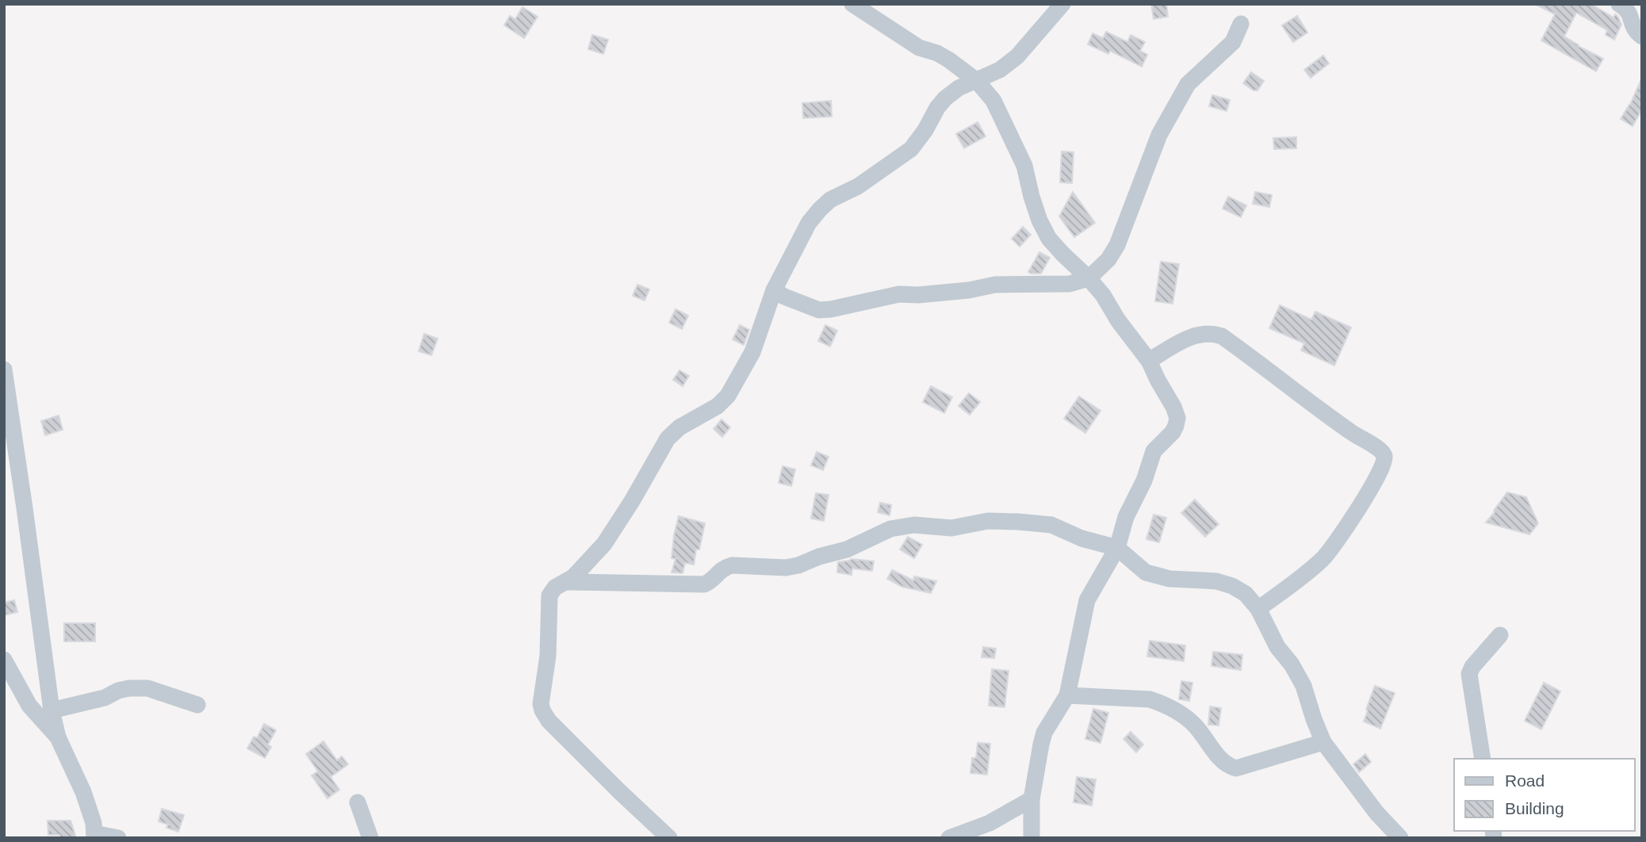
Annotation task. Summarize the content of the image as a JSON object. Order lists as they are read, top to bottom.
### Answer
{
  "legend": ["Road", "Building"]
}
